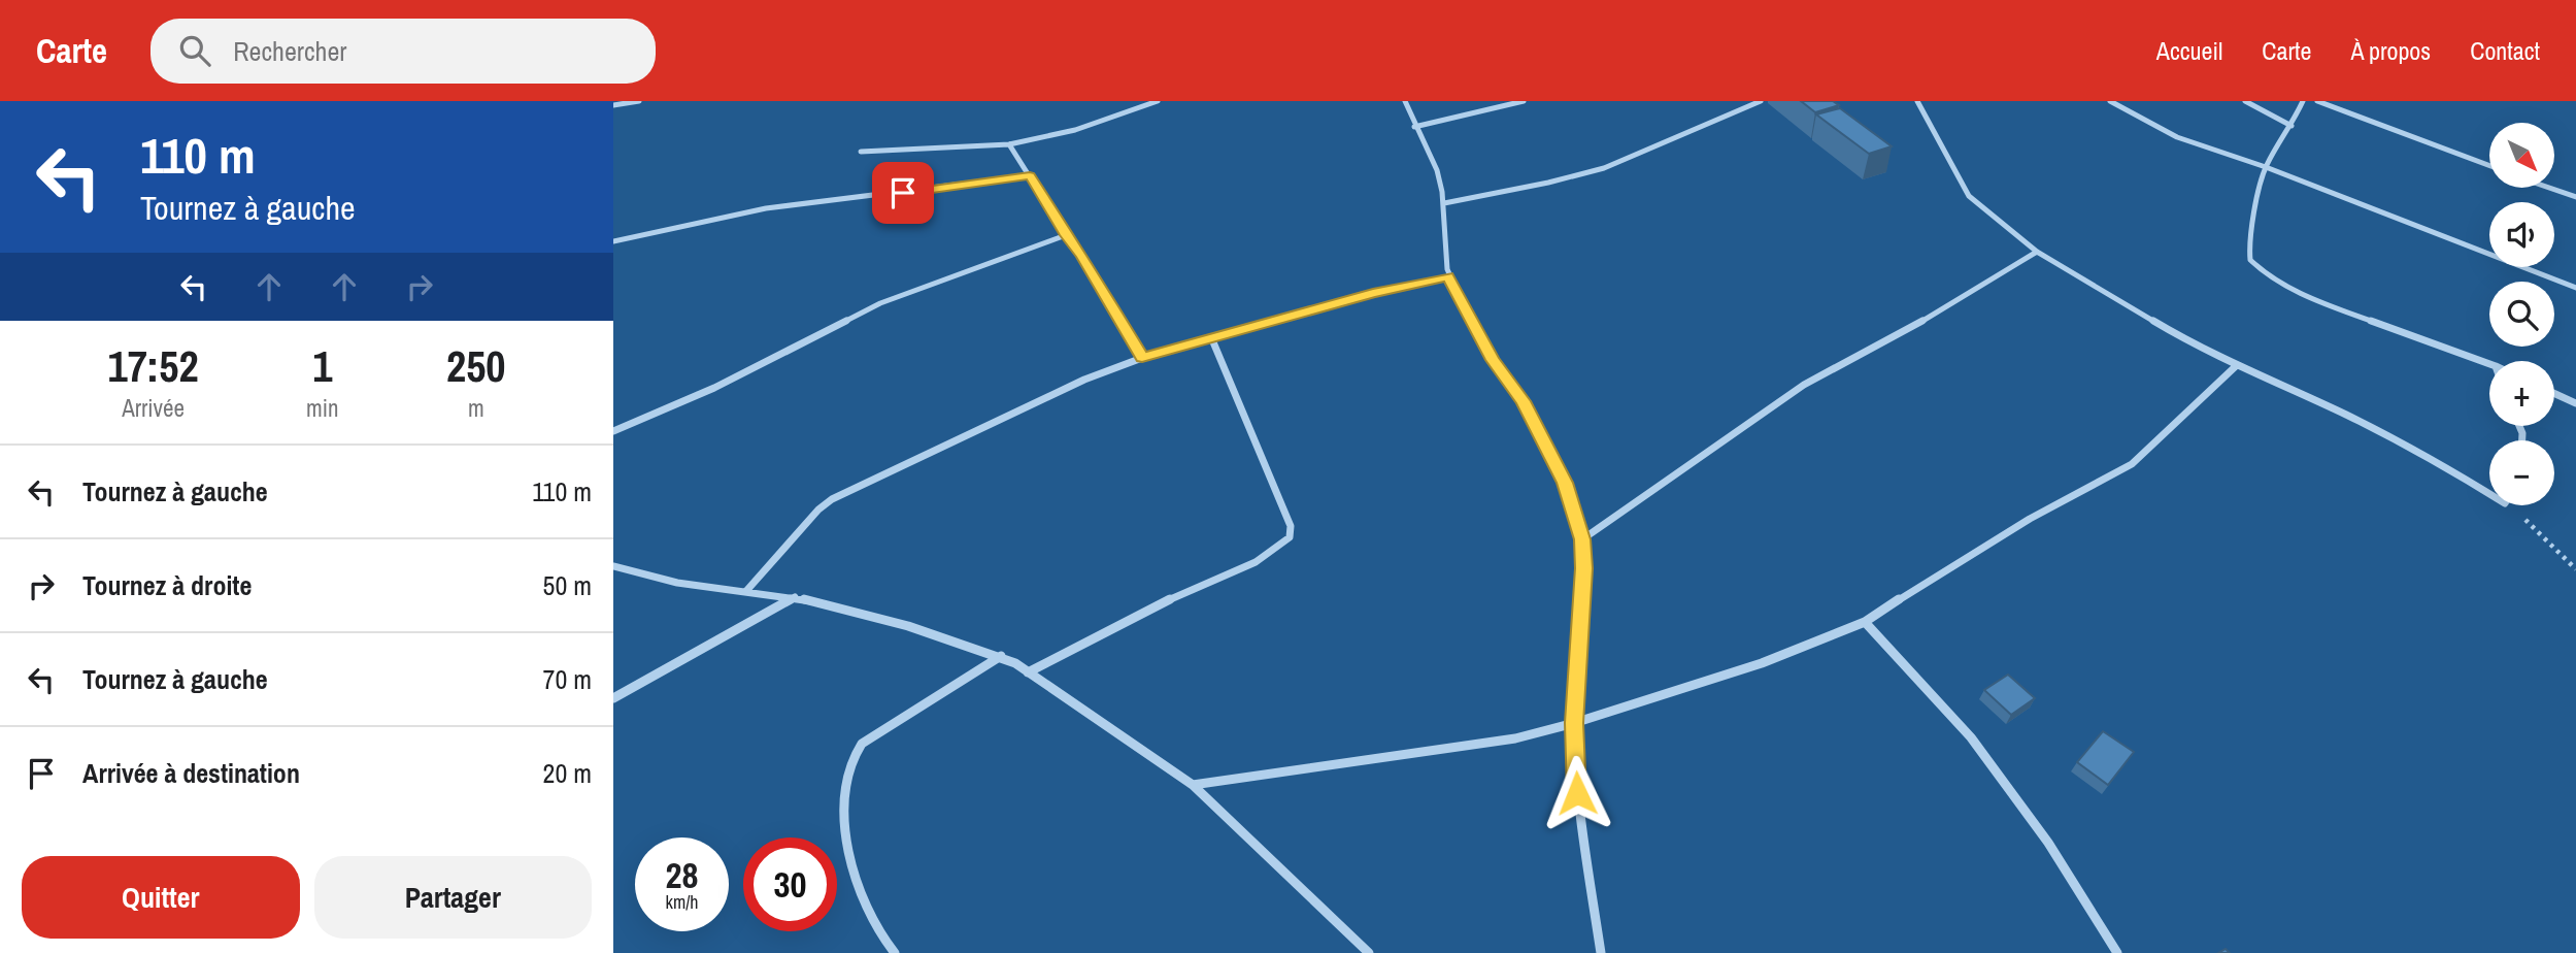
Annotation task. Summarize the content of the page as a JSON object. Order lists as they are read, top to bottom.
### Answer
{
  "north": "bottom right",
  "page": {
    "header": "Carte",
    "search": "Rechercher",
    "nav": [
      "Accueil",
      "Carte",
      "À propos",
      "Contact"
    ],
    "turn": ["110 m", "Tournez à gauche"],
    "map_buttons": ["+", "−"],
    "eta": [
      "17:52",
      "Arrivée",
      "1",
      "min",
      "250",
      "m"
    ],
    "list": [
      {
        "name": "Tournez à gauche",
        "value": "110 m"
      },
      {
        "name": "Tournez à droite",
        "value": "50 m"
      },
      {
        "name": "Tournez à gauche",
        "value": "70 m"
      },
      {
        "name": "Arrivée à destination",
        "value": "20 m"
      }
    ],
    "speed": "28 km/h",
    "limit": "30",
    "buttons": ["Quitter", "Partager"]
  }
}
